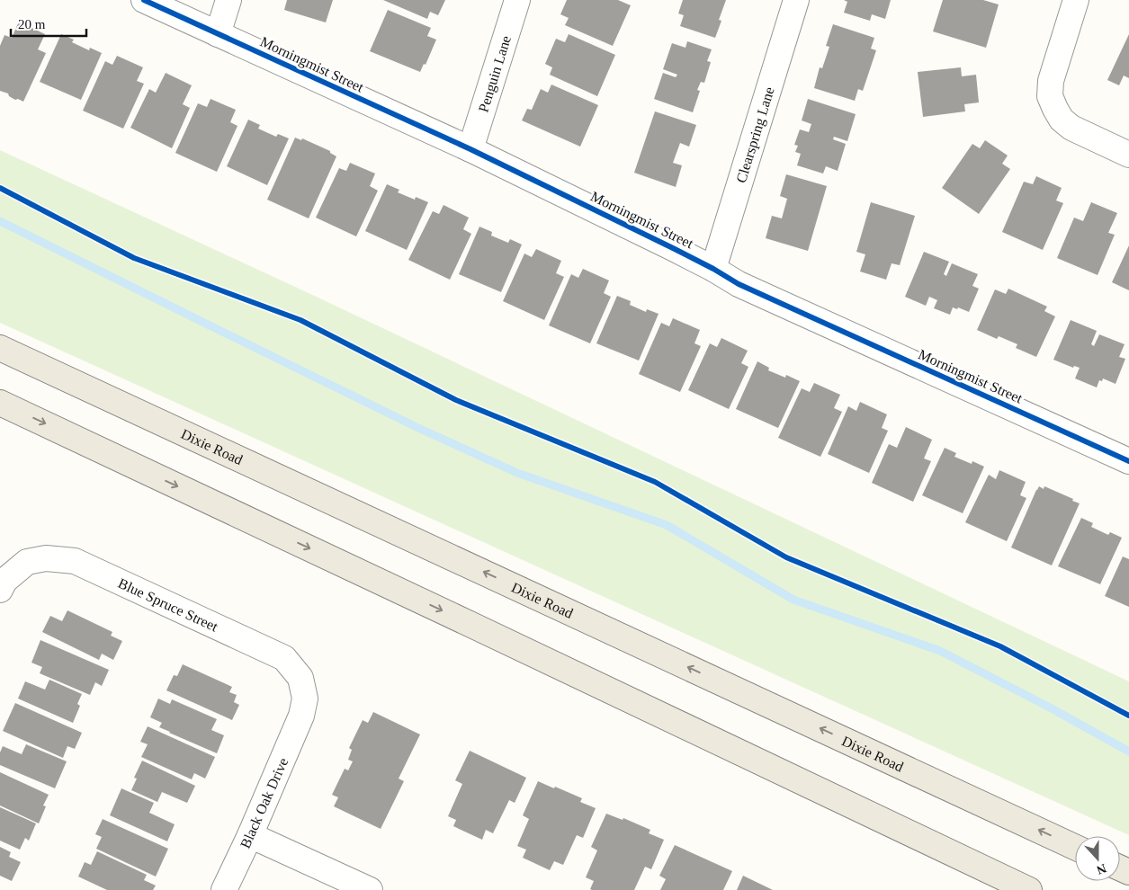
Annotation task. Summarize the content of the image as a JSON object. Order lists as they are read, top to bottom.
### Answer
{
  "streets": {
    "main road": ["Dixie Road"],
    "street": [
      "Morningmist Street",
      "Penguin Lane",
      "Clearspring Lane",
      "Blue Spruce Street",
      "Black Oak Drive"
    ]
  },
  "crossings": [
    ["Morningmist Street", "Penguin Lane"],
    ["Morningmist Street", "Clearspring Lane"],
    ["Blue Spruce Street", "Black Oak Drive"]
  ],
  "scale_bar": "20 m",
  "north": "bottom"
}
